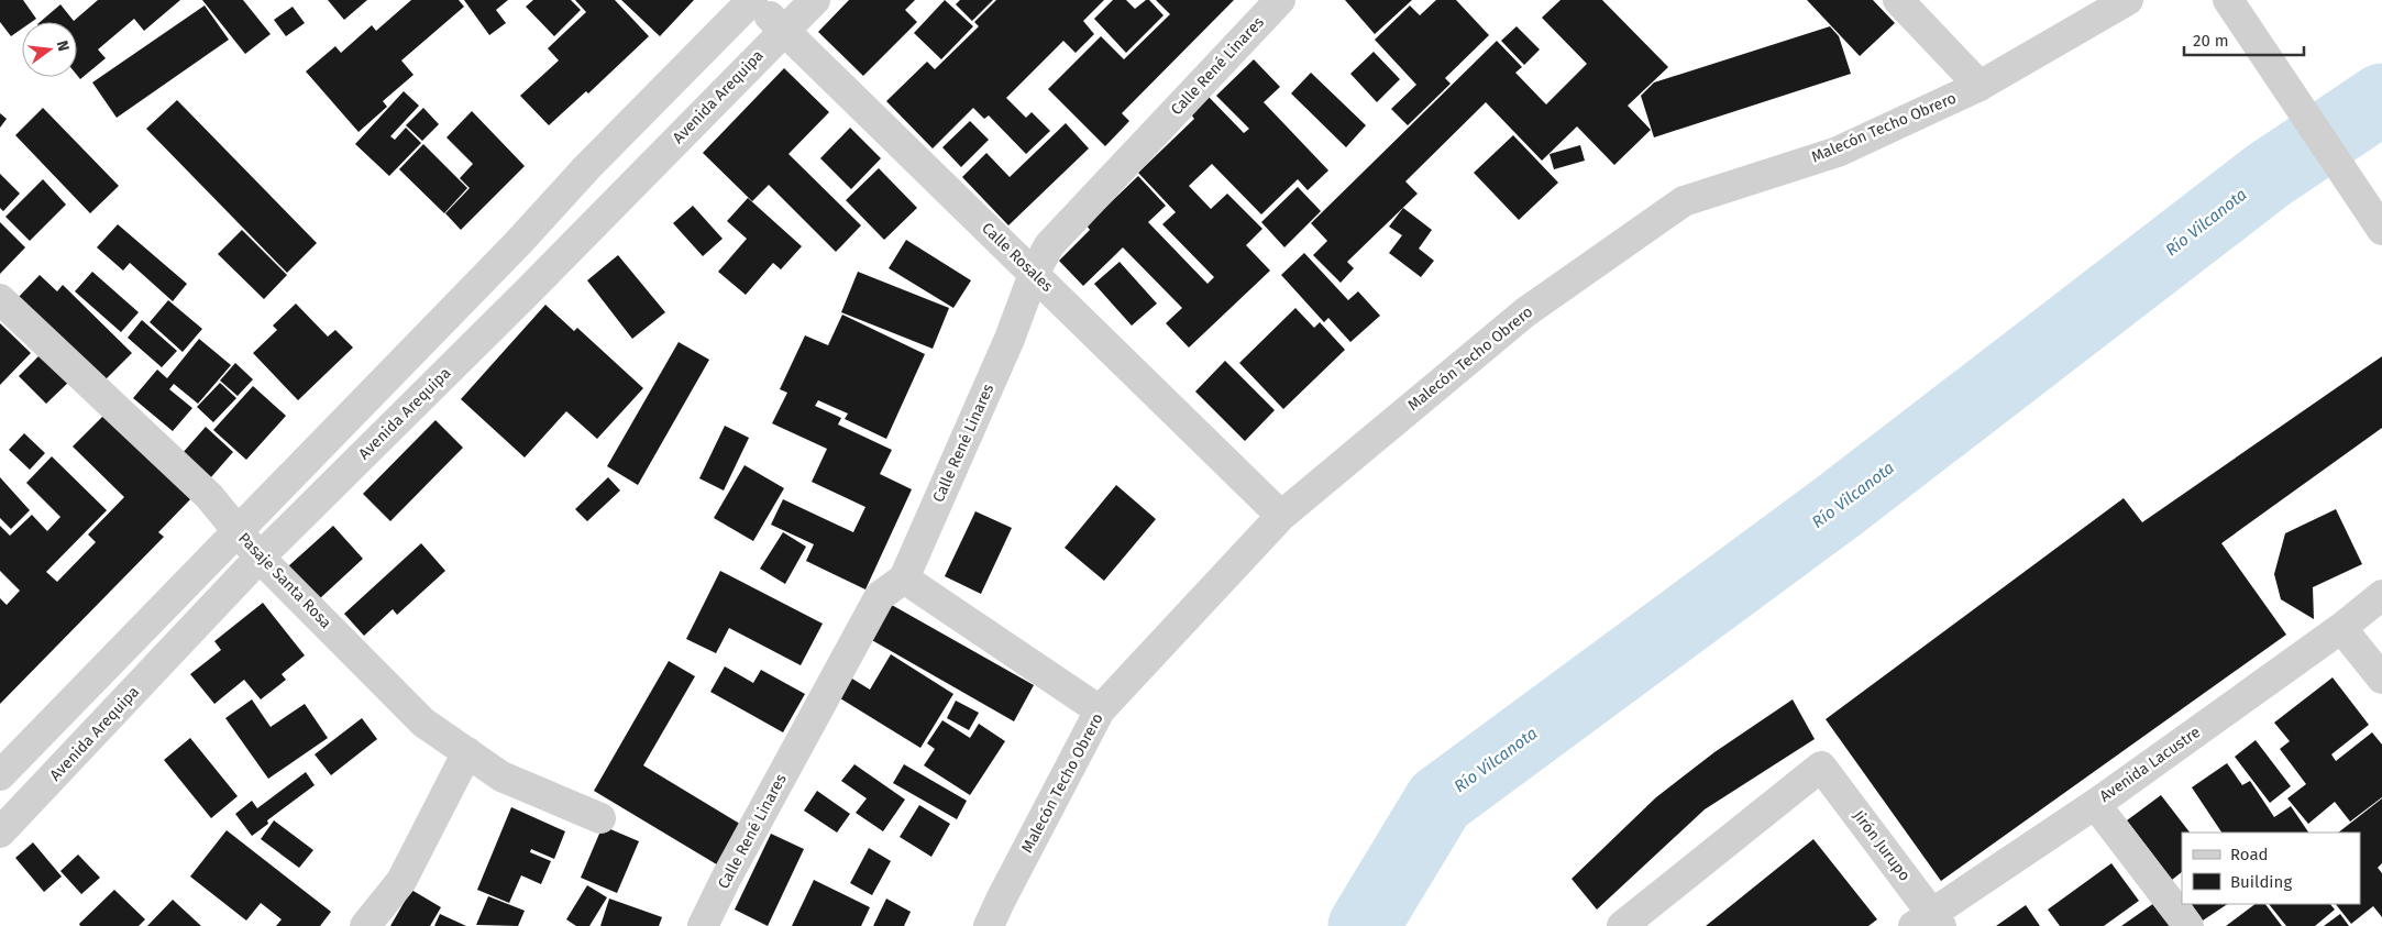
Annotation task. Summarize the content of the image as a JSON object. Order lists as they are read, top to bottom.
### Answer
{
  "streets": {
    "street": [
      "Calle René Linares",
      "Avenida Arequipa",
      "Malecón Techo Obrero",
      "Calle Rosales",
      "Pasaje Santa Rosa",
      "Avenida Lacustre",
      "Jirón Jurupo"
    ]
  },
  "crossings": [
    ["Calle René Linares", "Calle Rosales"],
    ["Avenida Arequipa", "Calle Rosales"],
    ["Avenida Arequipa", "Pasaje Santa Rosa"],
    ["Malecón Techo Obrero", "Calle Rosales"],
    ["Avenida Lacustre", "Jirón Jurupo"]
  ],
  "water": ["Río Vilcanota"],
  "legend": ["Road", "Building"],
  "scale_bar": "20 m",
  "north": "right"
}
